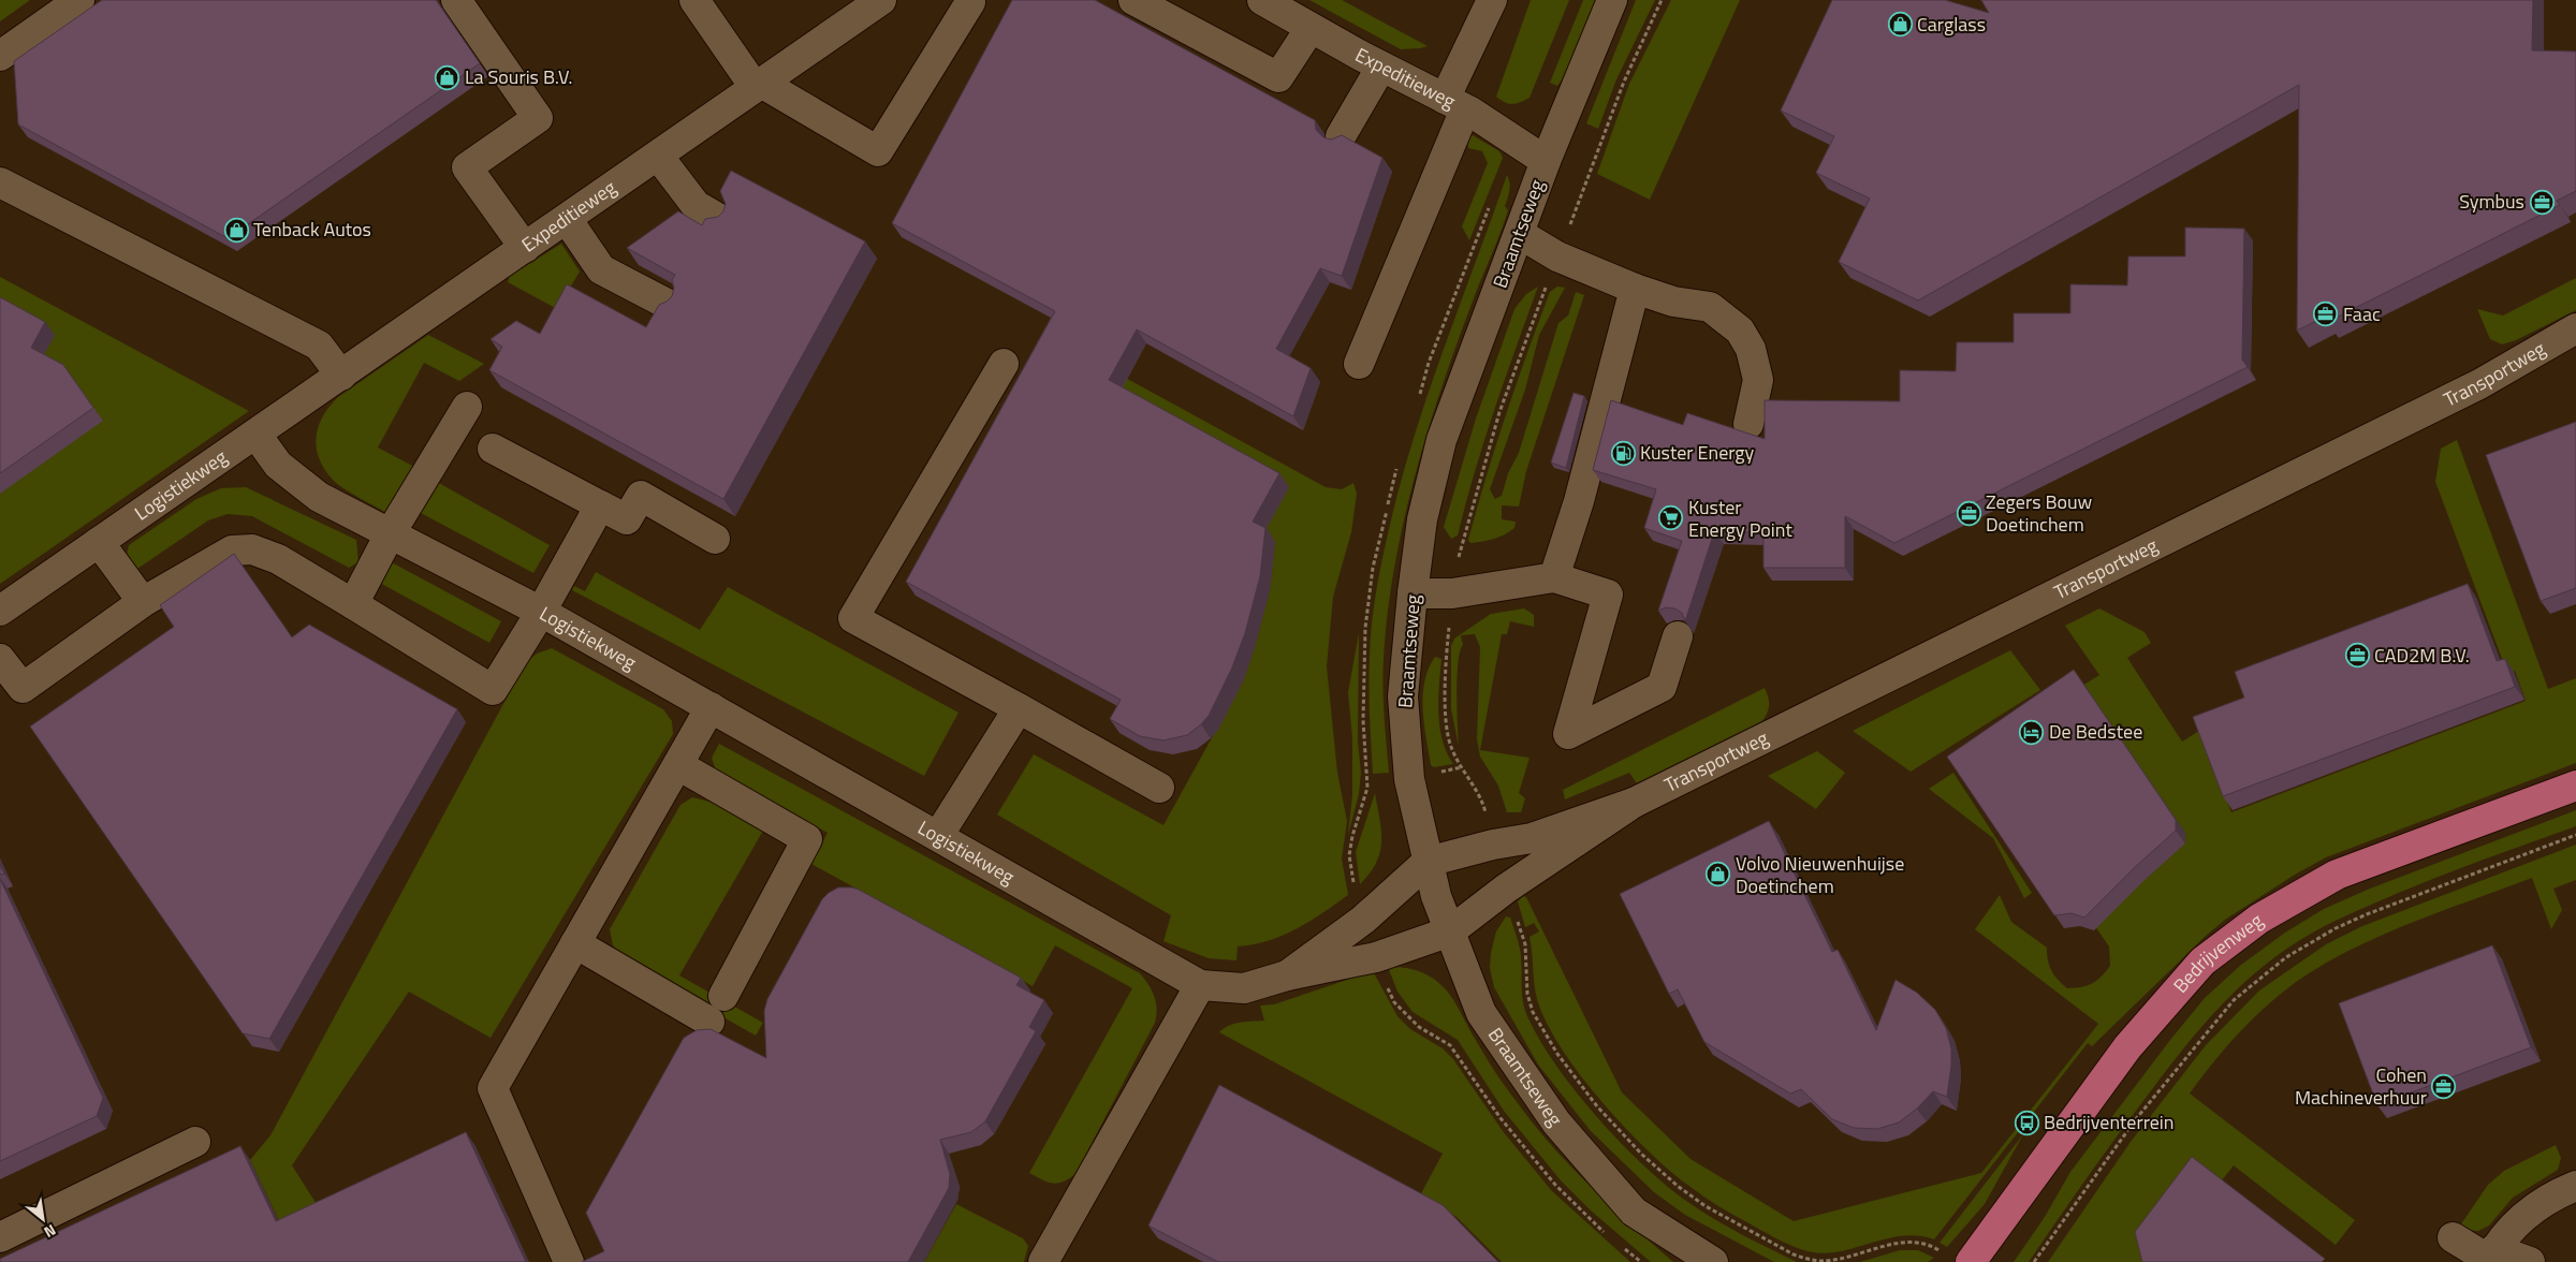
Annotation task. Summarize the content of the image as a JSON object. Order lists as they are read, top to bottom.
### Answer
{
  "streets": {
    "main road": ["Bedrijvenweg"],
    "street": [
      "Expeditieweg",
      "Braamtseweg",
      "Transportweg",
      "Logistiekweg"
    ]
  },
  "crossings": [
    ["Expeditieweg", "Braamtseweg"],
    ["Expeditieweg", "Logistiekweg"],
    ["Braamtseweg", "Transportweg"],
    ["Braamtseweg", "Logistiekweg"],
    ["Transportweg", "Logistiekweg"]
  ],
  "places": {
    "shop": [
      "Carglass",
      "La Souris B.V.",
      "Tenback Autos",
      "Volvo Nieuwenhuijse Doetinchem"
    ],
    "office": [
      "Symbus",
      "Faac",
      "Zegers Bouw Doetinchem",
      "CAD2M B.V.",
      "Cohen Machineverhuur"
    ],
    "fuel station": ["Kuster Energy"],
    "supermarket": ["Kuster Energy Point"],
    "hotel": ["De Bedstee"],
    "bus stop": ["Bedrijventerrein"]
  },
  "north": "bottom right"
}
